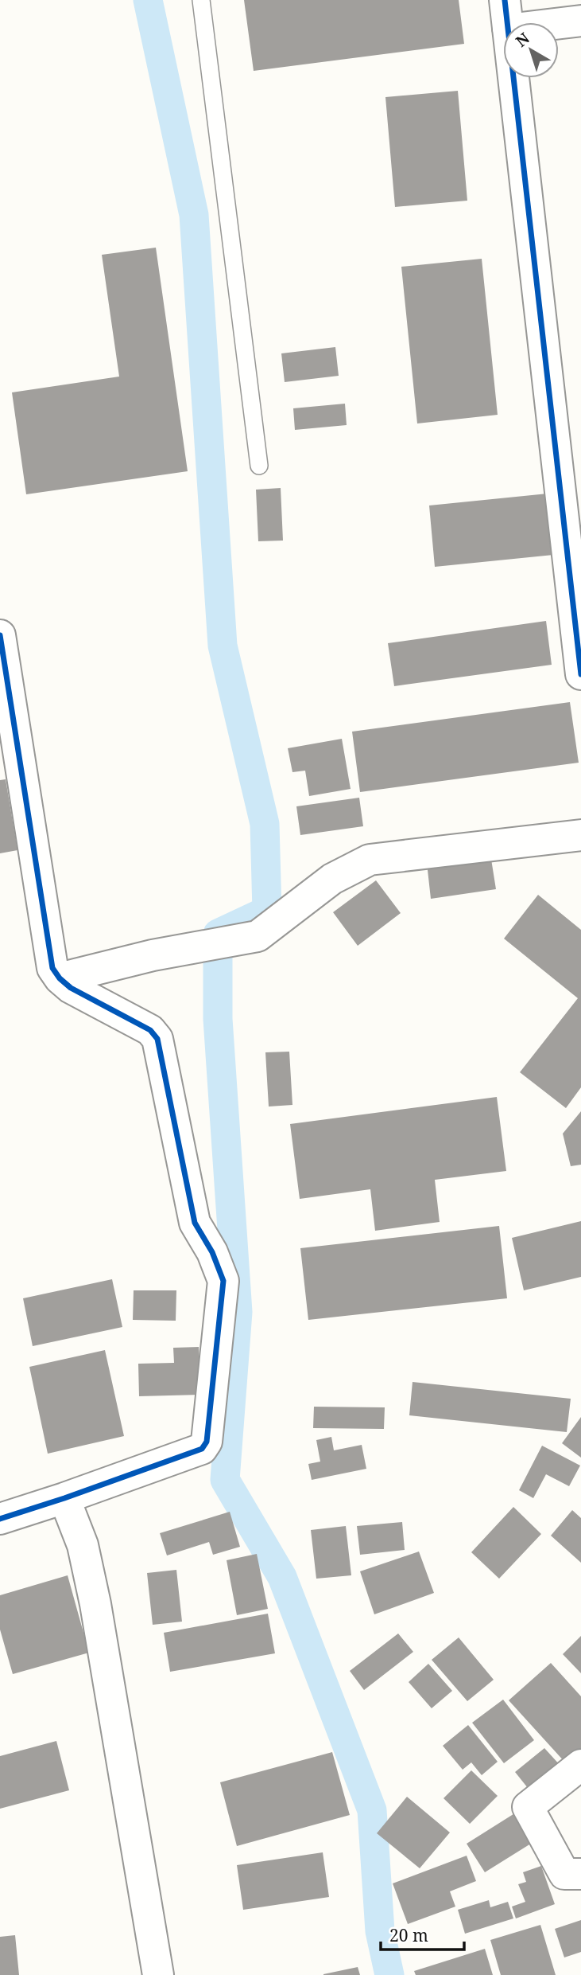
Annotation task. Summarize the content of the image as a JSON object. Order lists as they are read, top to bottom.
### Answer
{
  "scale_bar": "20 m",
  "north": "top left"
}
